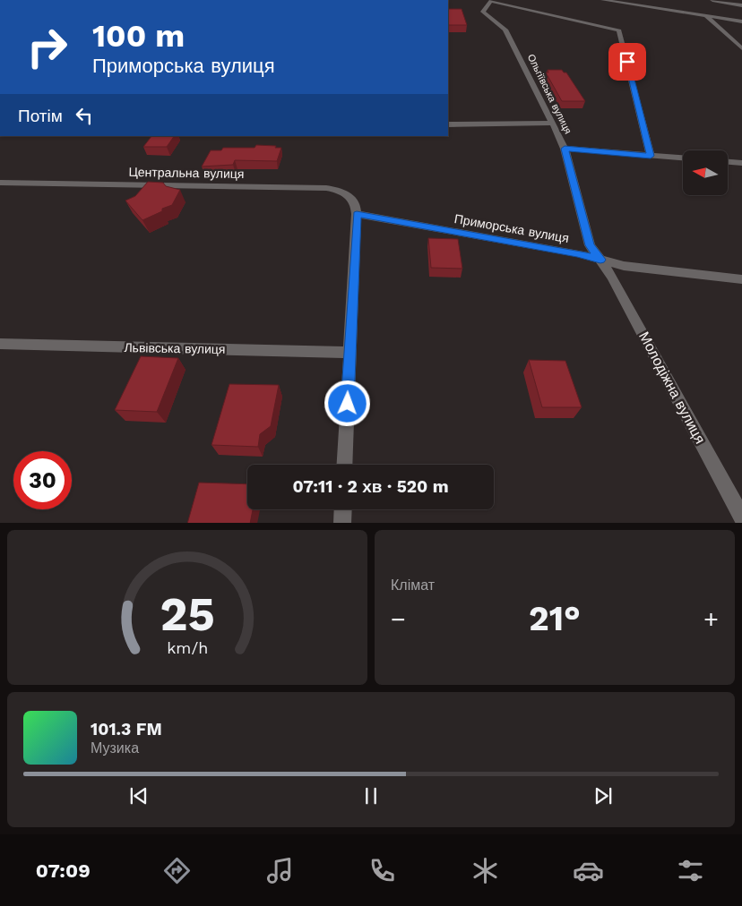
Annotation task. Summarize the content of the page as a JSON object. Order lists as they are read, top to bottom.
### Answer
{
  "streets": {
    "street": [
      "Ольгіївська вулиця",
      "Центральна вулиця",
      "Приморська вулиця",
      "Львівська вулиця",
      "Молодіжна вулиця"
    ]
  },
  "crossings": [
    ["Ольгіївська вулиця", "Приморська вулиця"],
    ["Ольгіївська вулиця", "Молодіжна вулиця"],
    ["Центральна вулиця", "Приморська вулиця"],
    ["Приморська вулиця", "Молодіжна вулиця"]
  ],
  "north": "left",
  "page": {
    "turn": ["100 m", "Приморська вулиця"],
    "then": "Потім",
    "limit": "30",
    "trip": "07:11 · 2 хв · 520 m",
    "tile": "Клімат",
    "heat": ["−", "21°", "+"],
    "song": ["101.3 FM", "Музика"],
    "tabs": "07:09",
    "gauge": ["25", "km/h"]
  }
}
